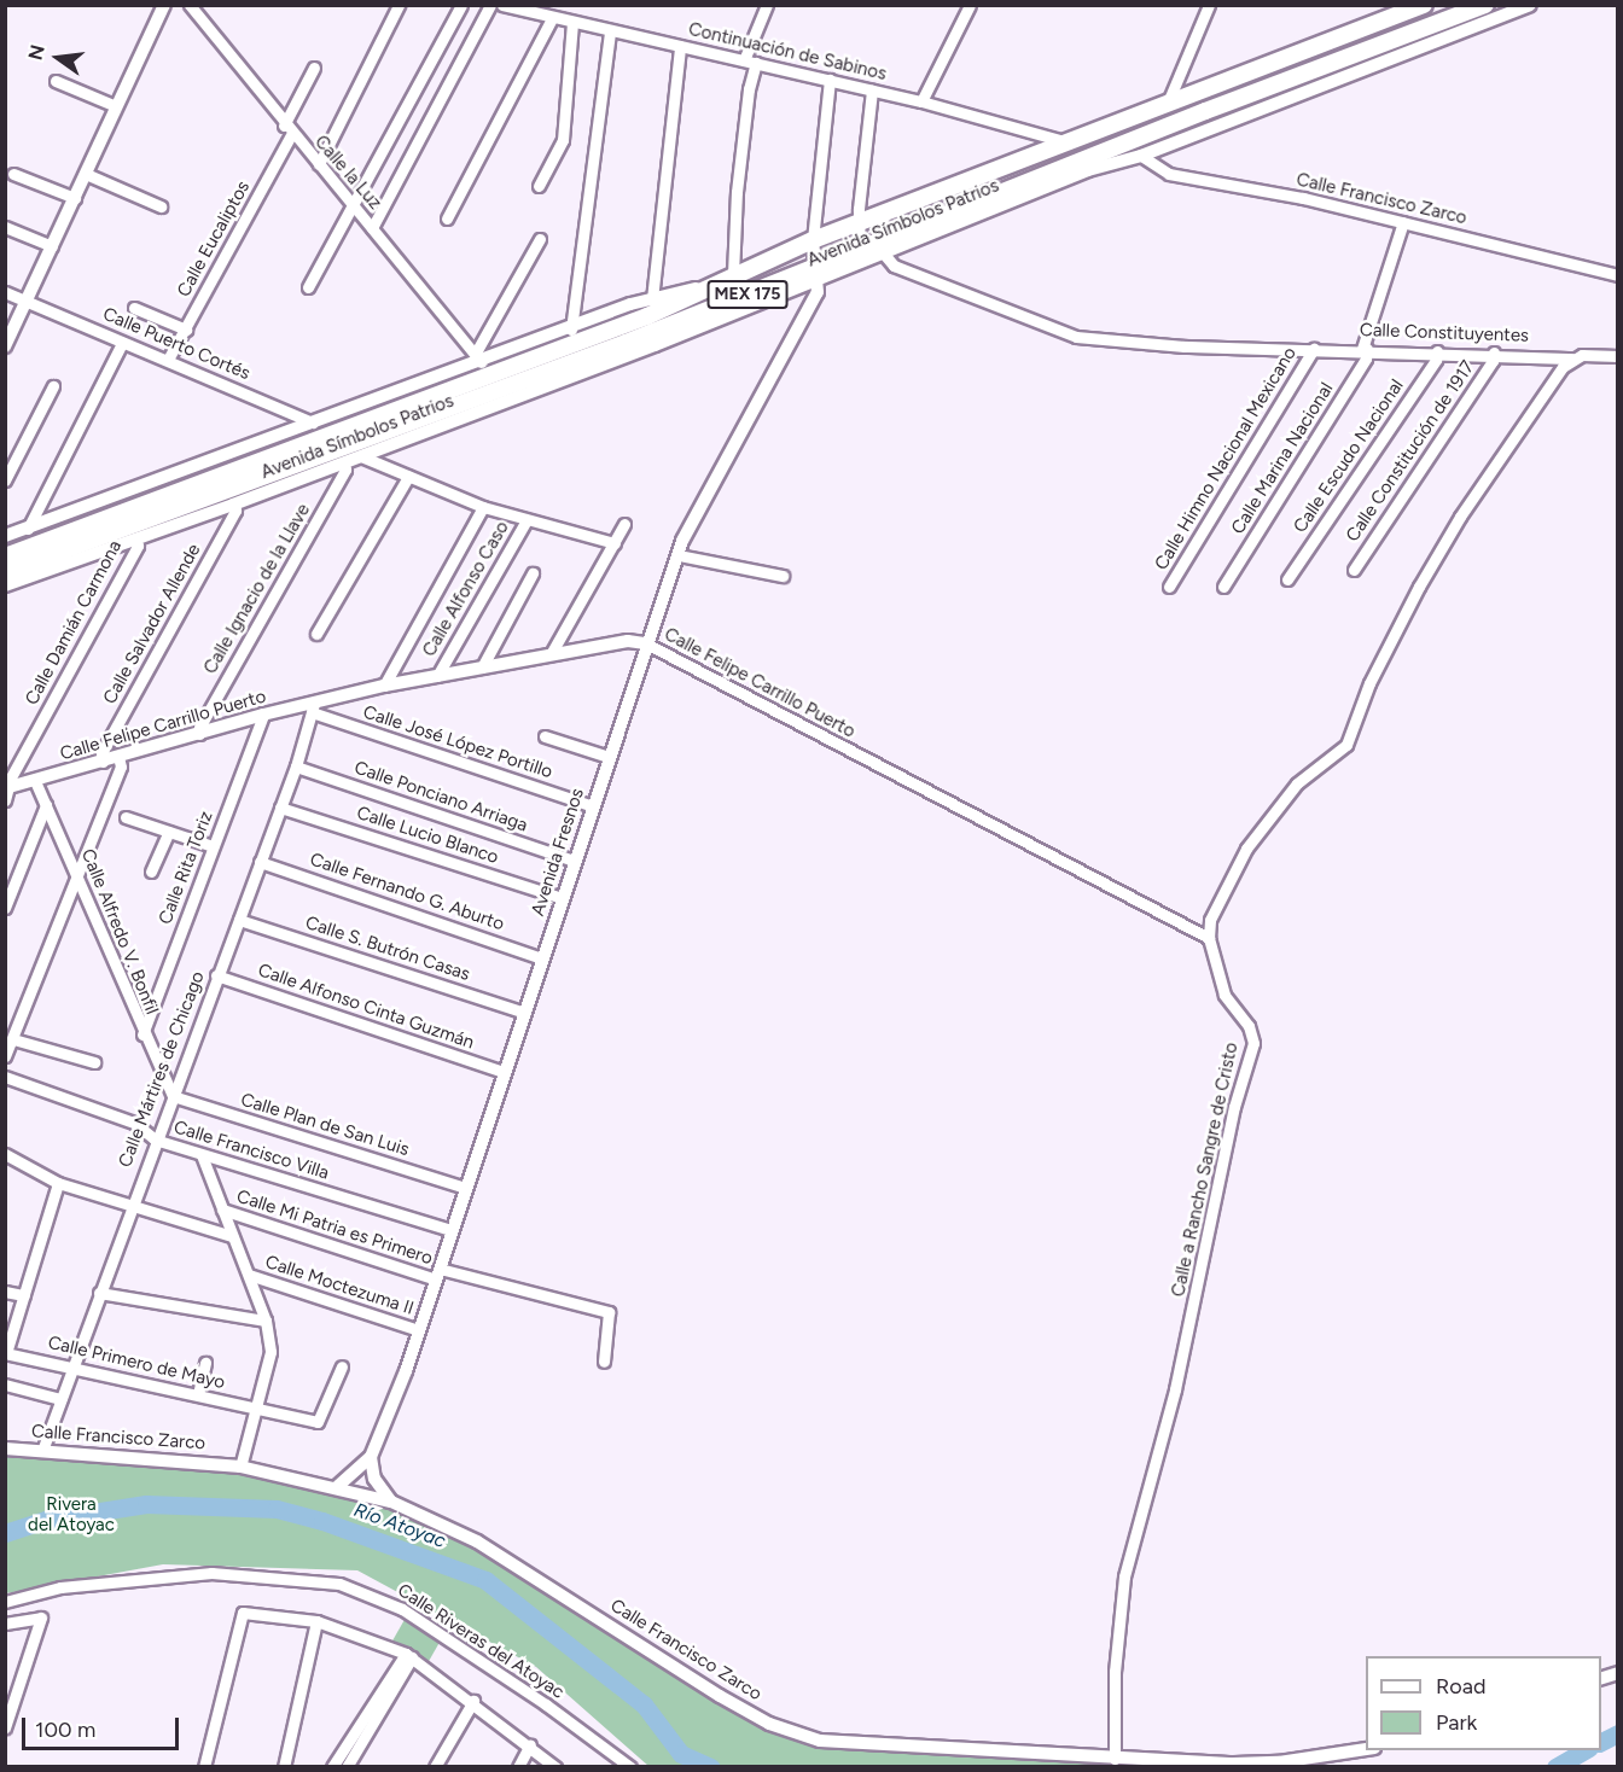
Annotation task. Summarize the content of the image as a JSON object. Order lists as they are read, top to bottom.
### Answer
{
  "streets": {
    "main road": ["Avenida Símbolos Patrios", "MEX 175"],
    "street": [
      "Continuación de Sabinos",
      "Calle la Luz",
      "Calle Francisco Zarco",
      "Calle Eucaliptos",
      "Calle Constituyentes",
      "Calle Puerto Cortés",
      "Calle Constitución de 1917",
      "Calle Escudo Nacional",
      "Calle Himno Nacional Mexicano",
      "Calle Marina Nacional",
      "Calle Ignacio de la Llave",
      "Calle Alfonso Caso",
      "Calle Damián Carmona",
      "Calle Salvador Allende",
      "Calle Felipe Carrillo Puerto",
      "Calle José López Portillo",
      "Calle Ponciano Arriaga",
      "Calle Lucio Blanco",
      "Avenida Fresnos",
      "Calle Rita Toriz",
      "Calle Fernando G. Aburto",
      "Calle Alfredo V. Bonfil",
      "Calle S. Butrón Casas",
      "Calle Alfonso Cinta Guzmán",
      "Calle Mártires de Chicago",
      "Calle Plan de San Luis",
      "Calle Francisco Villa",
      "Calle a Rancho Sangre de Cristo",
      "Calle Mi Patria es Primero",
      "Calle Moctezuma II",
      "Calle Primero de Mayo",
      "Calle Riveras del Atoyac"
    ]
  },
  "crossings": [
    ["Continuación de Sabinos", "Avenida Símbolos Patrios"],
    ["Calle la Luz", "Avenida Símbolos Patrios"],
    ["Calle la Luz", "Calle Eucaliptos"],
    ["Calle Francisco Zarco", "Avenida Símbolos Patrios"],
    ["Calle Francisco Zarco", "Calle Marina Nacional"],
    ["Calle Francisco Zarco", "Avenida Fresnos"],
    ["Calle Francisco Zarco", "Calle Mártires de Chicago"],
    ["Calle Francisco Zarco", "Calle a Rancho Sangre de Cristo"],
    ["Avenida Símbolos Patrios", "Calle Constituyentes"],
    ["Avenida Símbolos Patrios", "Calle Puerto Cortés"],
    ["Avenida Símbolos Patrios", "Calle Ignacio de la Llave"],
    ["Avenida Símbolos Patrios", "Calle Damián Carmona"],
    ["Avenida Símbolos Patrios", "Calle Salvador Allende"],
    ["Avenida Símbolos Patrios", "Avenida Fresnos"],
    ["Calle Eucaliptos", "Calle Puerto Cortés"],
    ["Calle Constituyentes", "Calle Constitución de 1917"],
    ["Calle Constituyentes", "Calle Escudo Nacional"],
    ["Calle Constituyentes", "Calle Himno Nacional Mexicano"],
    ["Calle Constituyentes", "Calle Marina Nacional"],
    ["Calle Ignacio de la Llave", "Calle Felipe Carrillo Puerto"],
    ["Calle Alfonso Caso", "Calle Felipe Carrillo Puerto"],
    ["Calle Damián Carmona", "Calle Felipe Carrillo Puerto"],
    ["Calle Salvador Allende", "Calle Felipe Carrillo Puerto"],
    ["Calle Felipe Carrillo Puerto", "Calle José López Portillo"],
    ["Calle Felipe Carrillo Puerto", "Avenida Fresnos"],
    ["Calle Felipe Carrillo Puerto", "Calle Rita Toriz"],
    ["Calle Felipe Carrillo Puerto", "Calle Alfredo V. Bonfil"],
    ["Calle Felipe Carrillo Puerto", "Calle Mártires de Chicago"],
    ["Calle Felipe Carrillo Puerto", "Calle a Rancho Sangre de Cristo"],
    ["Calle José López Portillo", "Avenida Fresnos"],
    ["Calle José López Portillo", "Calle Mártires de Chicago"],
    ["Calle Ponciano Arriaga", "Avenida Fresnos"],
    ["Calle Ponciano Arriaga", "Calle Mártires de Chicago"],
    ["Calle Lucio Blanco", "Avenida Fresnos"],
    ["Calle Lucio Blanco", "Calle Mártires de Chicago"],
    ["Avenida Fresnos", "Calle Fernando G. Aburto"],
    ["Avenida Fresnos", "Calle S. Butrón Casas"],
    ["Avenida Fresnos", "Calle Alfonso Cinta Guzmán"],
    ["Avenida Fresnos", "Calle Plan de San Luis"],
    ["Avenida Fresnos", "Calle Francisco Villa"],
    ["Avenida Fresnos", "Calle Mi Patria es Primero"],
    ["Avenida Fresnos", "Calle Moctezuma II"],
    ["Calle Rita Toriz", "Calle Alfredo V. Bonfil"],
    ["Calle Fernando G. Aburto", "Calle Mártires de Chicago"],
    ["Calle Alfredo V. Bonfil", "Calle Mártires de Chicago"],
    ["Calle Alfredo V. Bonfil", "Calle Plan de San Luis"],
    ["Calle S. Butrón Casas", "Calle Mártires de Chicago"],
    ["Calle Alfonso Cinta Guzmán", "Calle Mártires de Chicago"],
    ["Calle Mártires de Chicago", "Calle Plan de San Luis"],
    ["Calle Mártires de Chicago", "Calle Francisco Villa"],
    ["Calle Mártires de Chicago", "Calle Primero de Mayo"]
  ],
  "water": ["Río Atoyac"],
  "parks": ["Rivera del Atoyac"],
  "legend": ["Road", "Park"],
  "scale_bar": "100 m",
  "north": "left"
}
